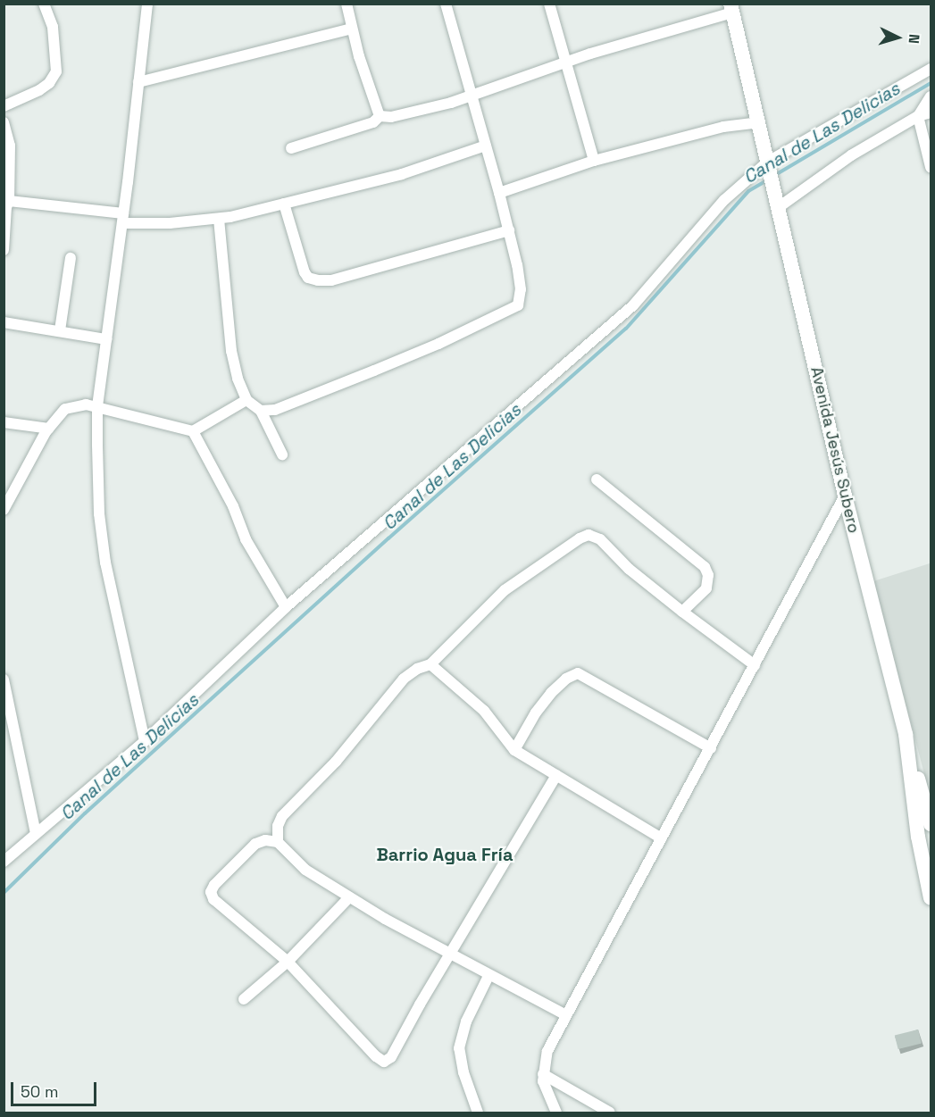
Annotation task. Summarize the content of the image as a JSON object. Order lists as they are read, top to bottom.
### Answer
{
  "streets": {
    "main road": ["Avenida Jesús Subero"]
  },
  "districts": ["Barrio Agua Fría"],
  "water": ["Canal de Las Delicias"],
  "scale_bar": "50 m",
  "north": "right"
}
